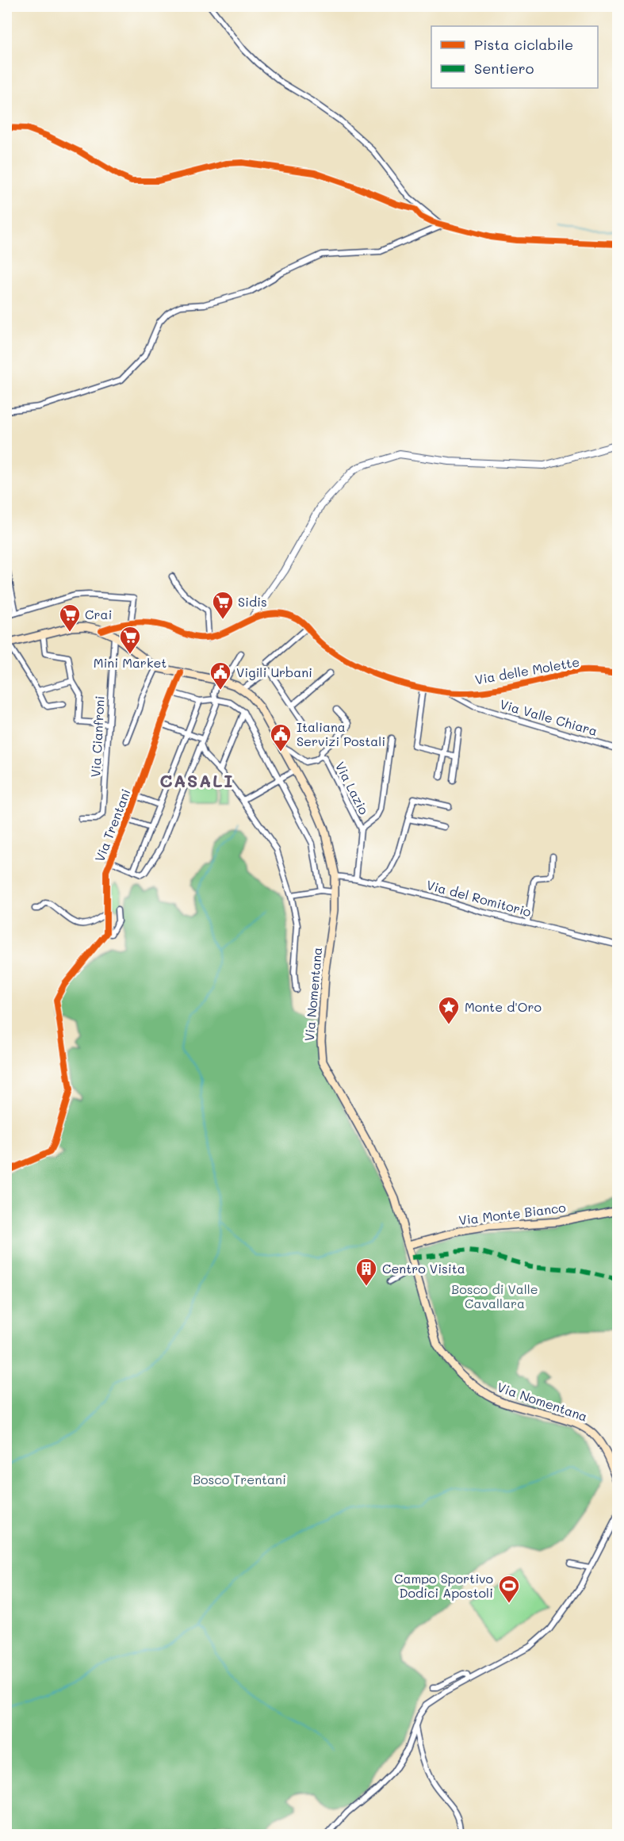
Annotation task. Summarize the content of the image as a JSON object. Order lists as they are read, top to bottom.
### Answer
{
  "streets": {
    "main road": ["Via Nomentana", "Via Monte Bianco"],
    "street": [
      "Via delle Molette",
      "Via Valle Chiara",
      "Via Cianfroni",
      "Via Lazio",
      "Via Trentani",
      "Via del Romitorio"
    ]
  },
  "crossings": [
    ["Via delle Molette", "Via Valle Chiara"],
    ["Via Cianfroni", "Via Nomentana"],
    ["Via Lazio", "Via del Romitorio"],
    ["Via Lazio", "Via Nomentana"],
    ["Via Trentani", "Via Nomentana"],
    ["Via del Romitorio", "Via Nomentana"],
    ["Via Nomentana", "Via Monte Bianco"]
  ],
  "districts": ["CASALI"],
  "parks": ["Bosco di Valle Cavallara", "Bosco Trentani"],
  "places": {
    "supermarket": ["Sidis", "Crai", "Mini Market"],
    "public building": ["Vigili Urbani", "Italiana Servizi Postali"],
    "place": ["Monte d'Oro"],
    "building": ["Centro Visita"],
    "sports": ["Campo Sportivo Dodici Apostoli"]
  },
  "legend": ["Pista ciclabile", "Sentiero"]
}
